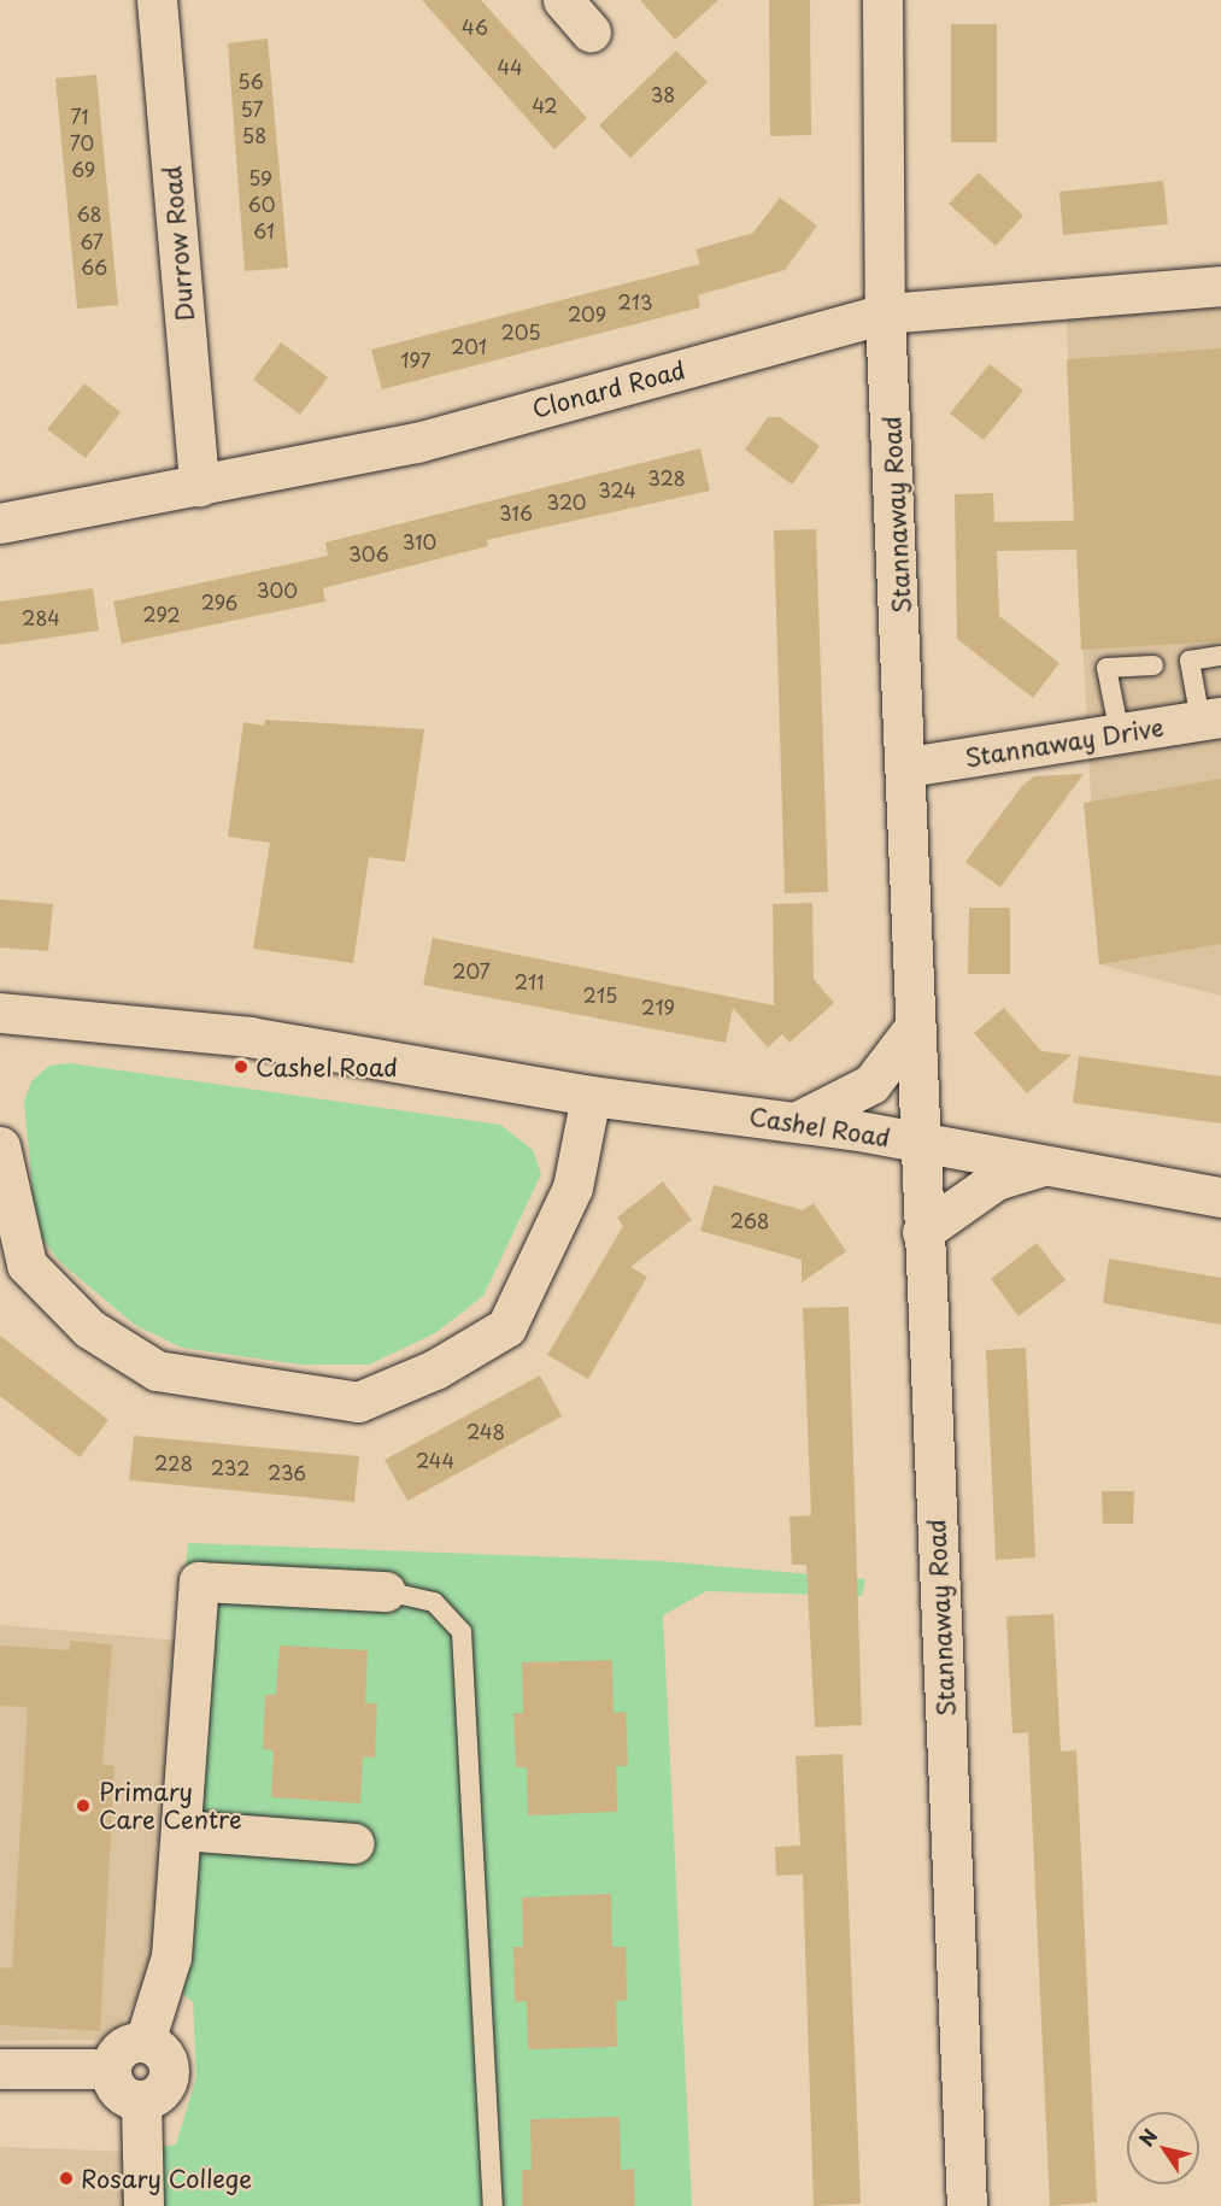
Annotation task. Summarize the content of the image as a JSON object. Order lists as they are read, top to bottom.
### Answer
{
  "streets": {
    "street": [
      "Durrow Road",
      "Clonard Road",
      "Stannaway Road",
      "Stannaway Drive",
      "Cashel Road"
    ]
  },
  "crossings": [
    ["Durrow Road", "Clonard Road"],
    ["Clonard Road", "Stannaway Road"],
    ["Stannaway Road", "Stannaway Drive"],
    ["Stannaway Road", "Cashel Road"]
  ],
  "places": ["Cashel Road", "Primary Care Centre", "Rosary College"],
  "house_numbers": [
    "46",
    "44",
    "56",
    "38",
    "42",
    "57",
    "71",
    "58",
    "70",
    "69",
    "59",
    "60",
    "68",
    "61",
    "67",
    "66",
    "213",
    "209",
    "205",
    "201",
    "197",
    "328",
    "324",
    "320",
    "316",
    "310",
    "306",
    "300",
    "296",
    "292",
    "284",
    "207",
    "211",
    "215",
    "219",
    "268",
    "248",
    "244",
    "228",
    "232",
    "236"
  ],
  "north": "top left"
}
